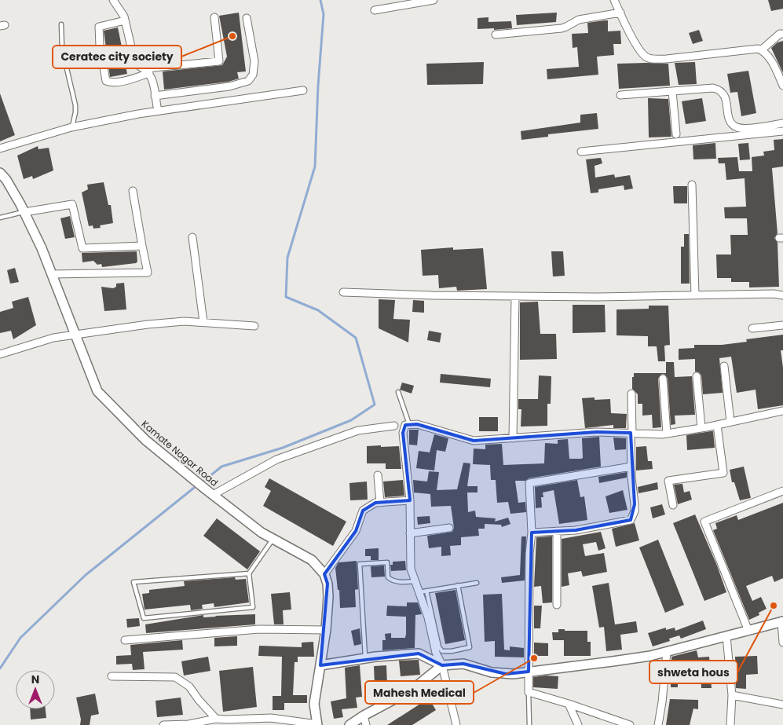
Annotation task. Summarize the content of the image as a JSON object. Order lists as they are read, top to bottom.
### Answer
{
  "streets": {
    "street": ["Kamate Nagar Road"]
  },
  "places": ["Ceratec city society", "shweta hous", "Mahesh Medical"],
  "north": "top"
}
